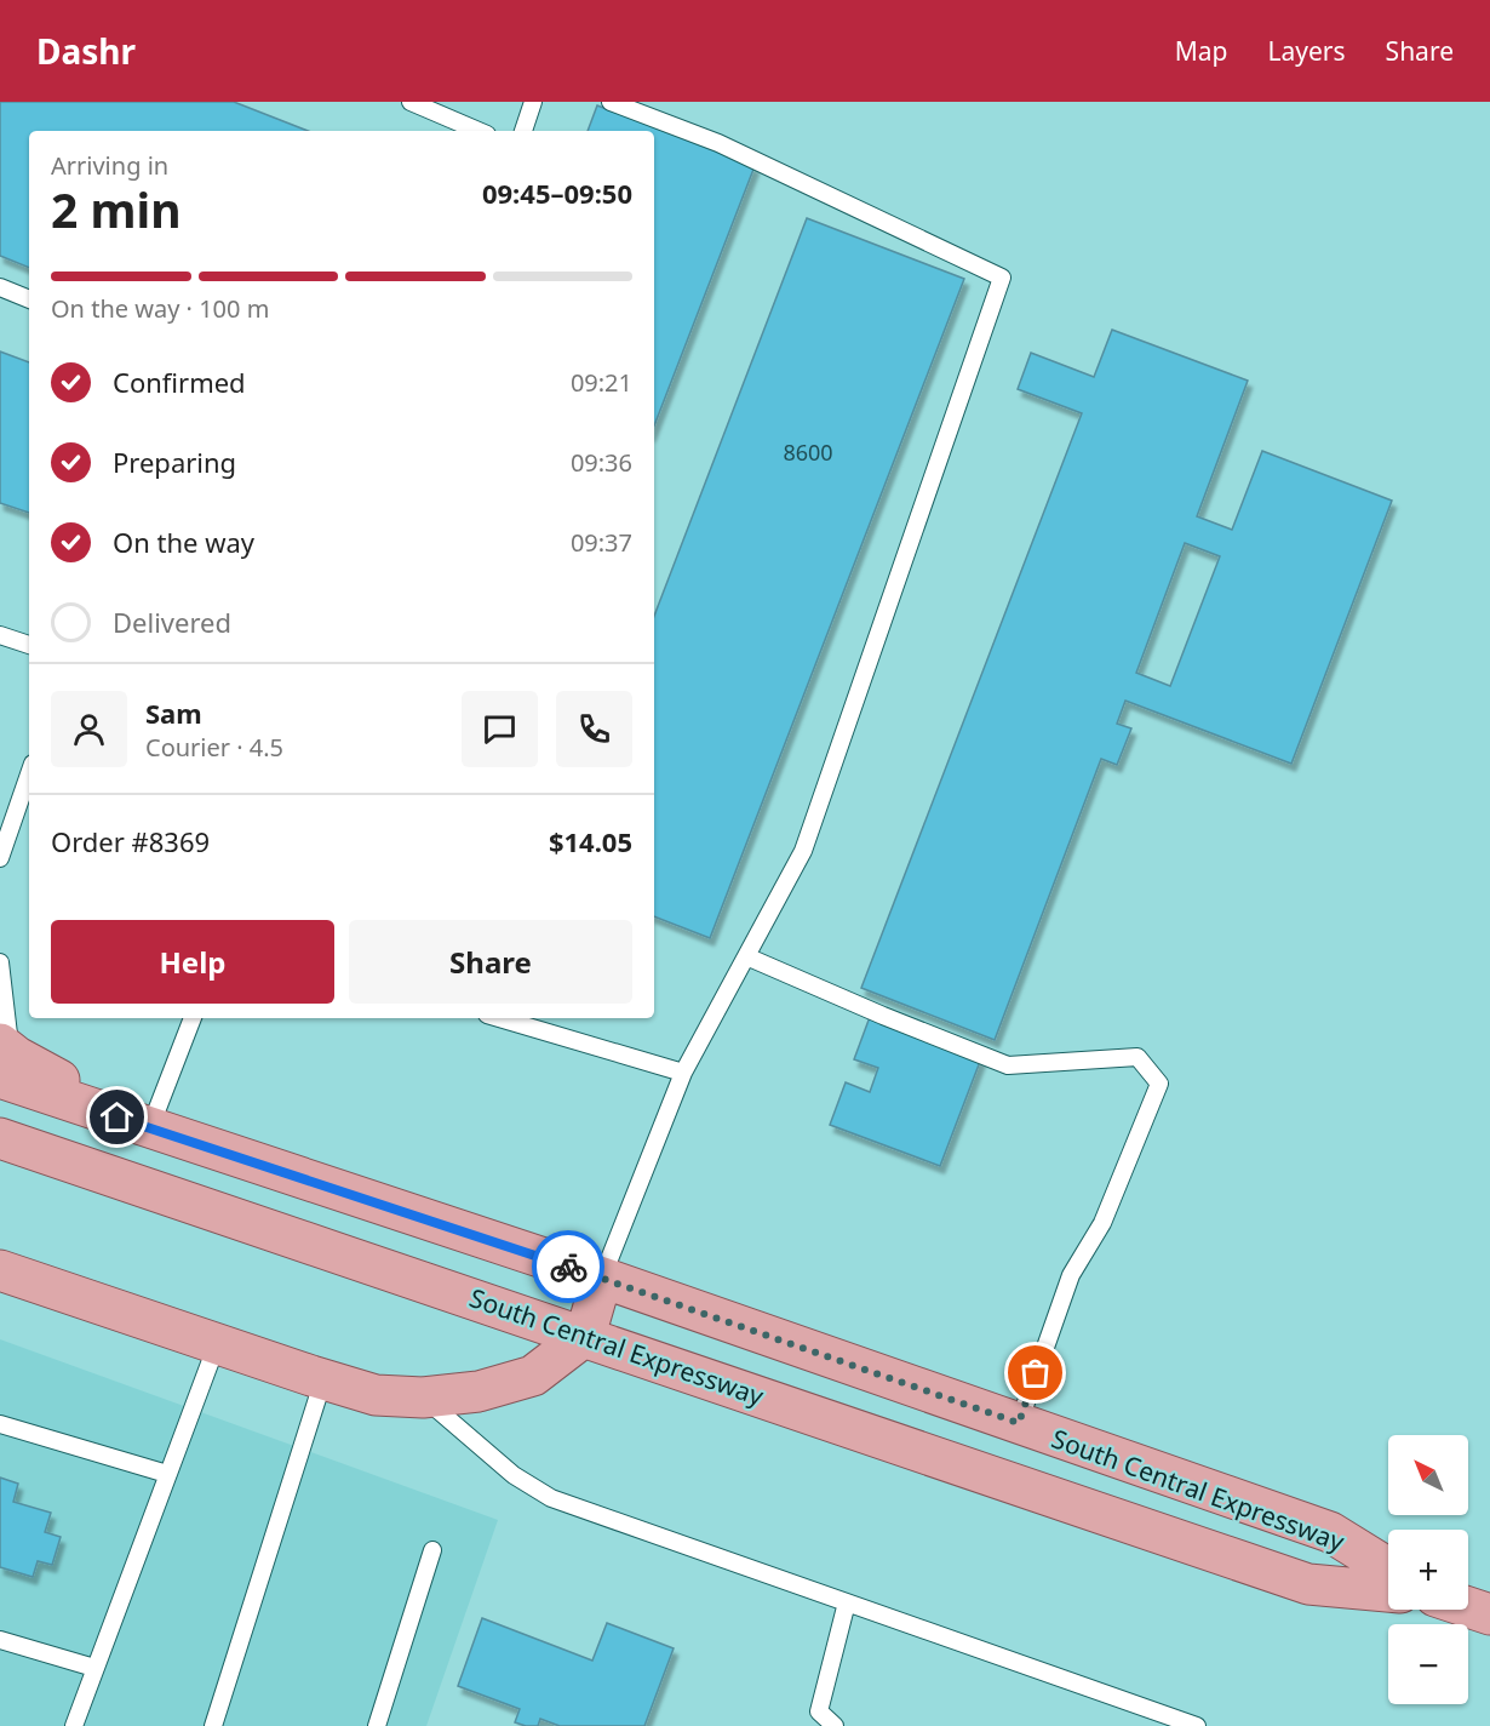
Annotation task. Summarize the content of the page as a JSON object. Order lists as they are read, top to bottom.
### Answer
{
  "streets": {
    "main road": ["South Central Expressway"]
  },
  "house_numbers": ["8600"],
  "north": "top left",
  "page": {
    "header": "Dashr",
    "nav": ["Map", "Layers", "Share"],
    "heading": ["2 min", "Arriving in", "09:45–09:50"],
    "panel": [
      "Sam",
      "Courier · 4.5",
      "Order #8369",
      "$14.05"
    ],
    "bar": "On the way · 100 m",
    "list": [
      ["Confirmed", "09:21"],
      ["Preparing", "09:36"],
      ["On the way", "09:37"],
      "Delivered"
    ],
    "buttons": ["Help", "Share"],
    "map_buttons": ["+", "−"]
  }
}
